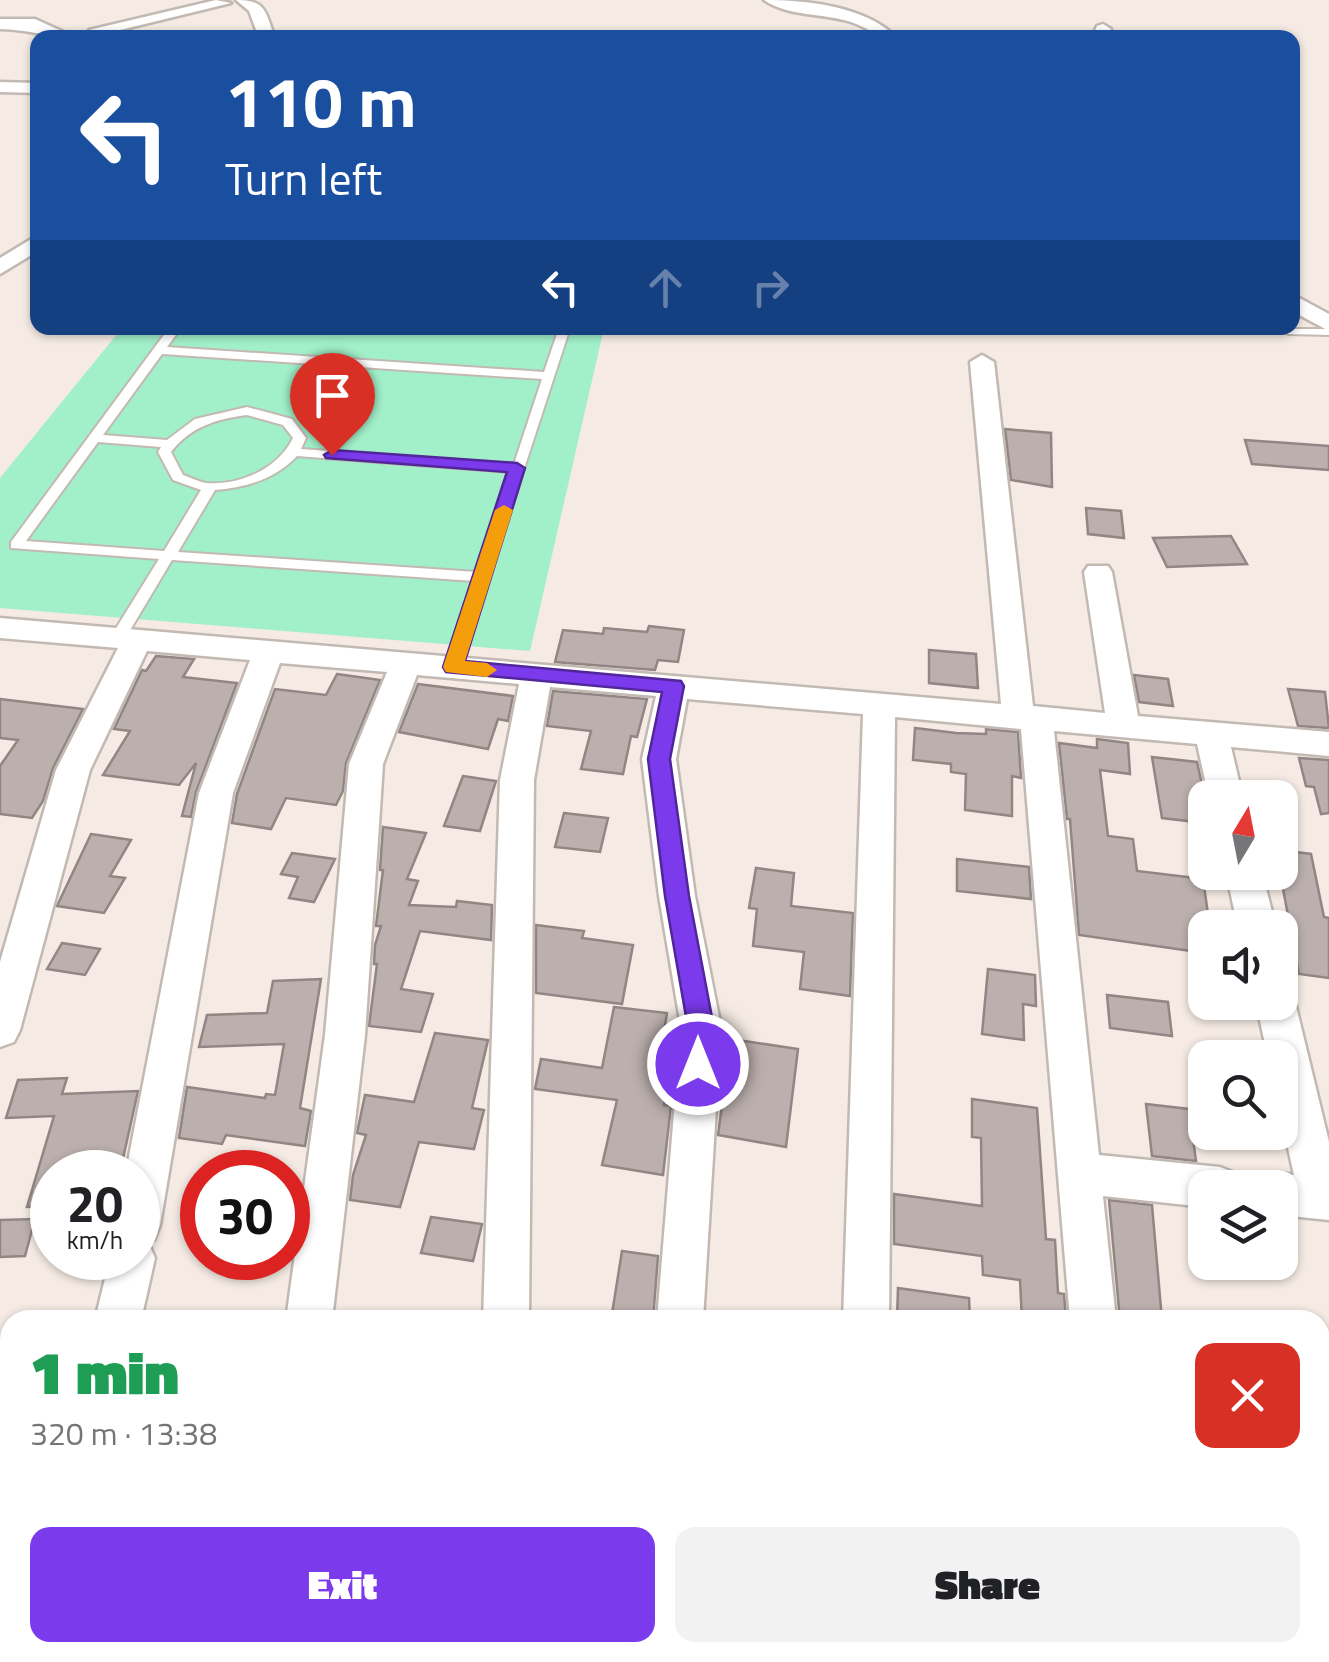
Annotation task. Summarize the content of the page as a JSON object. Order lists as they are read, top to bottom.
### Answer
{
  "north": "top",
  "page": {
    "turn": ["110 m", "Turn left"],
    "speed": "20 km/h",
    "limit": "30",
    "heading": ["1 min", "320 m · 13:38"],
    "buttons": ["Exit", "Share"]
  }
}
